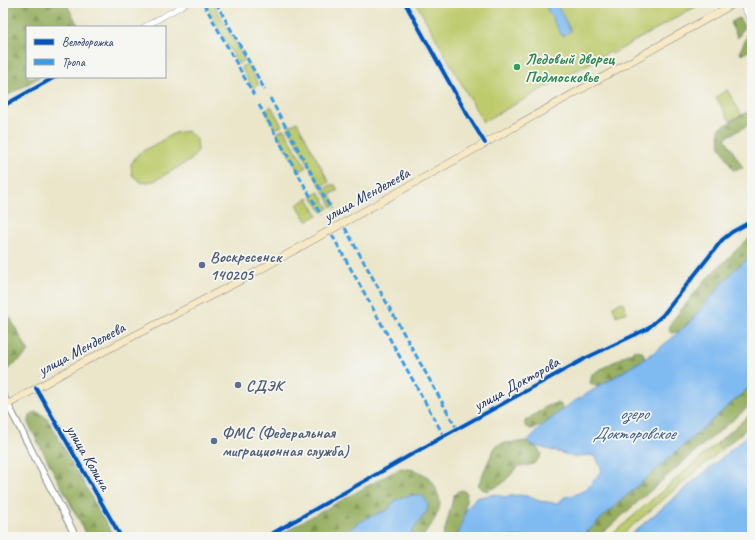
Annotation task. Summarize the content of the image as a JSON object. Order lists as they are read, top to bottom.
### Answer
{
  "streets": {
    "main road": ["улица Менделеева"],
    "street": ["улица Докторова", "улица Колина"]
  },
  "crossings": [
    ["улица Менделеева", "улица Колина"]
  ],
  "water": ["озеро Докторовское"],
  "places": [
    "Ледовый дворец Подмосковье",
    "Воскресенск 140205",
    "СДЭК",
    "ФМС (Федеральная миграционная служба)"
  ],
  "legend": ["Велодорожка", "Тропа"]
}
